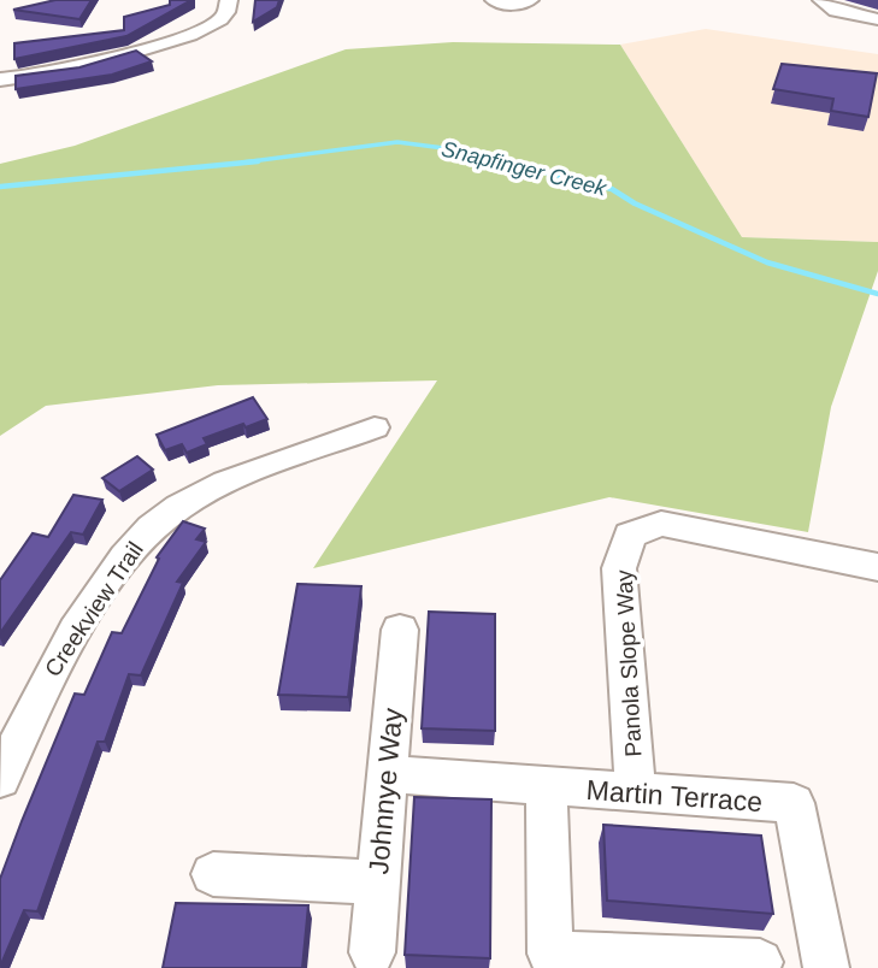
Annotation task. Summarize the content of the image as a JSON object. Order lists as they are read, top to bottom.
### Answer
{
  "streets": {
    "street": [
      "Creekview Trail",
      "Panola Slope Way",
      "Johnnye Way",
      "Martin Terrace"
    ]
  },
  "crossings": [
    ["Panola Slope Way", "Martin Terrace"],
    ["Johnnye Way", "Martin Terrace"]
  ],
  "water": ["Snapfinger Creek"]
}
